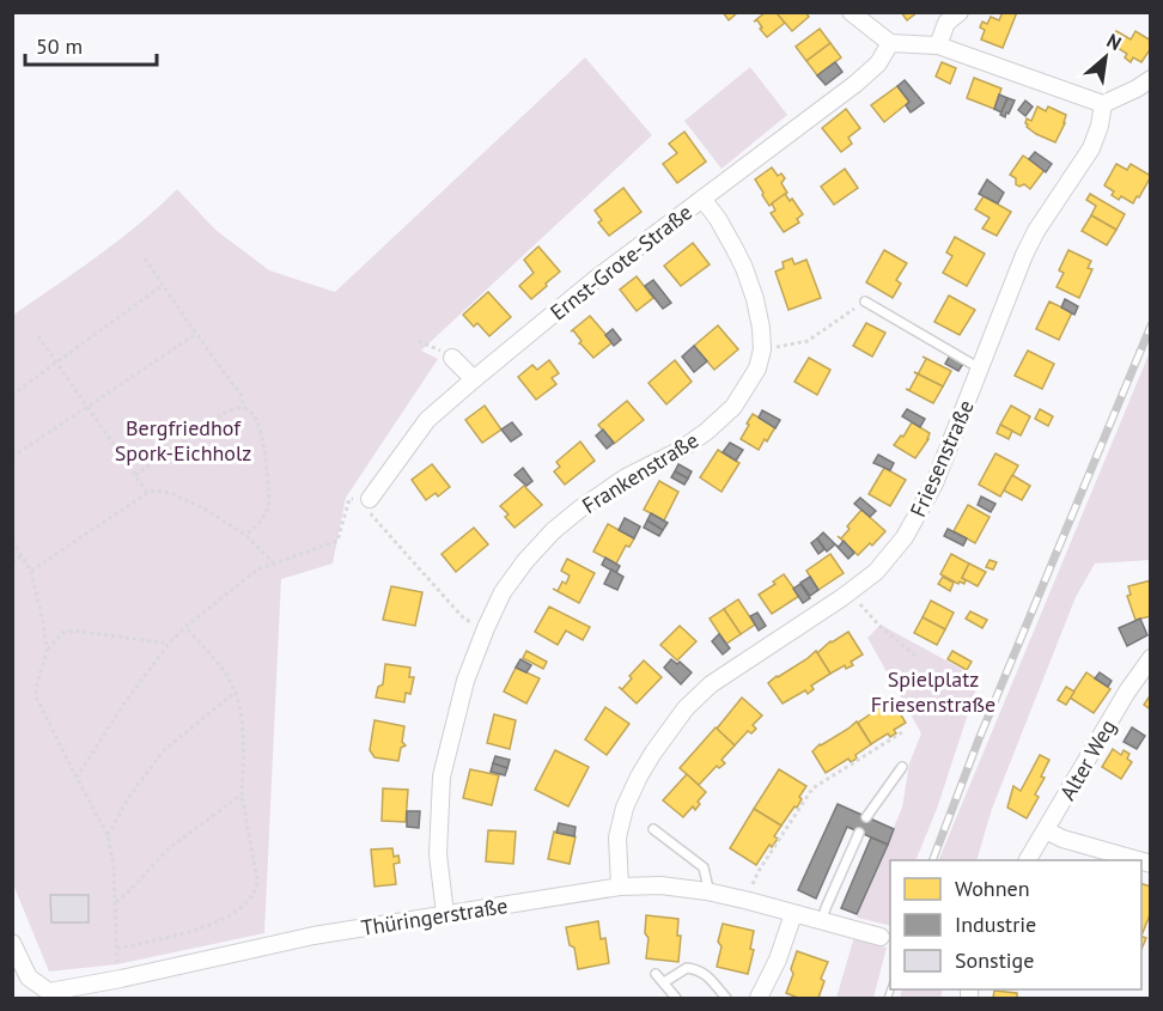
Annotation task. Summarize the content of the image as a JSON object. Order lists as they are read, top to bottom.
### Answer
{
  "streets": {
    "street": [
      "Ernst-Grote-Straße",
      "Friesenstraße",
      "Frankenstraße",
      "Alter Weg",
      "Thüringerstraße"
    ]
  },
  "crossings": [
    ["Ernst-Grote-Straße", "Frankenstraße"],
    ["Friesenstraße", "Thüringerstraße"],
    ["Frankenstraße", "Thüringerstraße"]
  ],
  "parks": ["Bergfriedhof Spork-Eichholz", "Spielplatz Friesenstraße"],
  "legend": ["Wohnen", "Industrie", "Sonstige"],
  "scale_bar": "50 m",
  "north": "top right"
}
